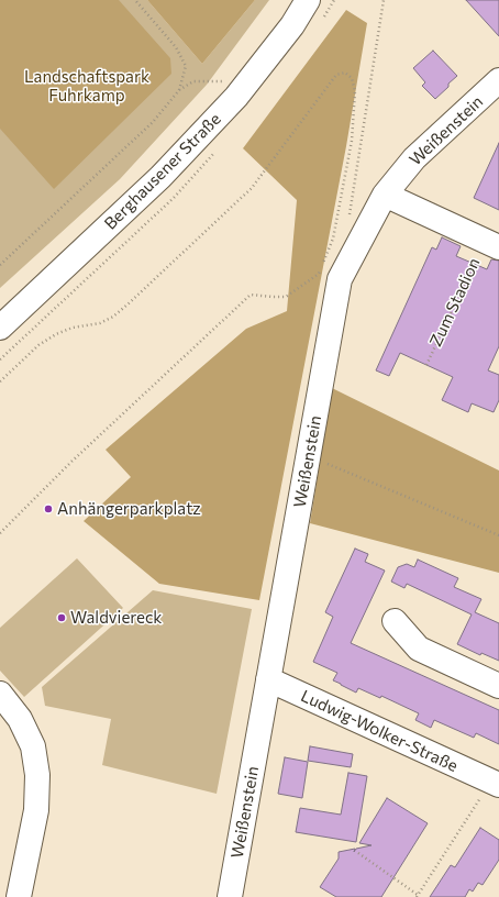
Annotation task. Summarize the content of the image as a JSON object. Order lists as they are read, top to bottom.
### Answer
{
  "streets": {
    "street": [
      "Weißenstein",
      "Berghausener Straße",
      "Zum Stadion",
      "Ludwig-Wolker-Straße"
    ]
  },
  "crossings": [
    ["Weißenstein", "Zum Stadion"],
    ["Weißenstein", "Ludwig-Wolker-Straße"]
  ],
  "parks": ["Landschaftspark Fuhrkamp"],
  "places": ["Anhängerparkplatz", "Waldviereck"]
}
